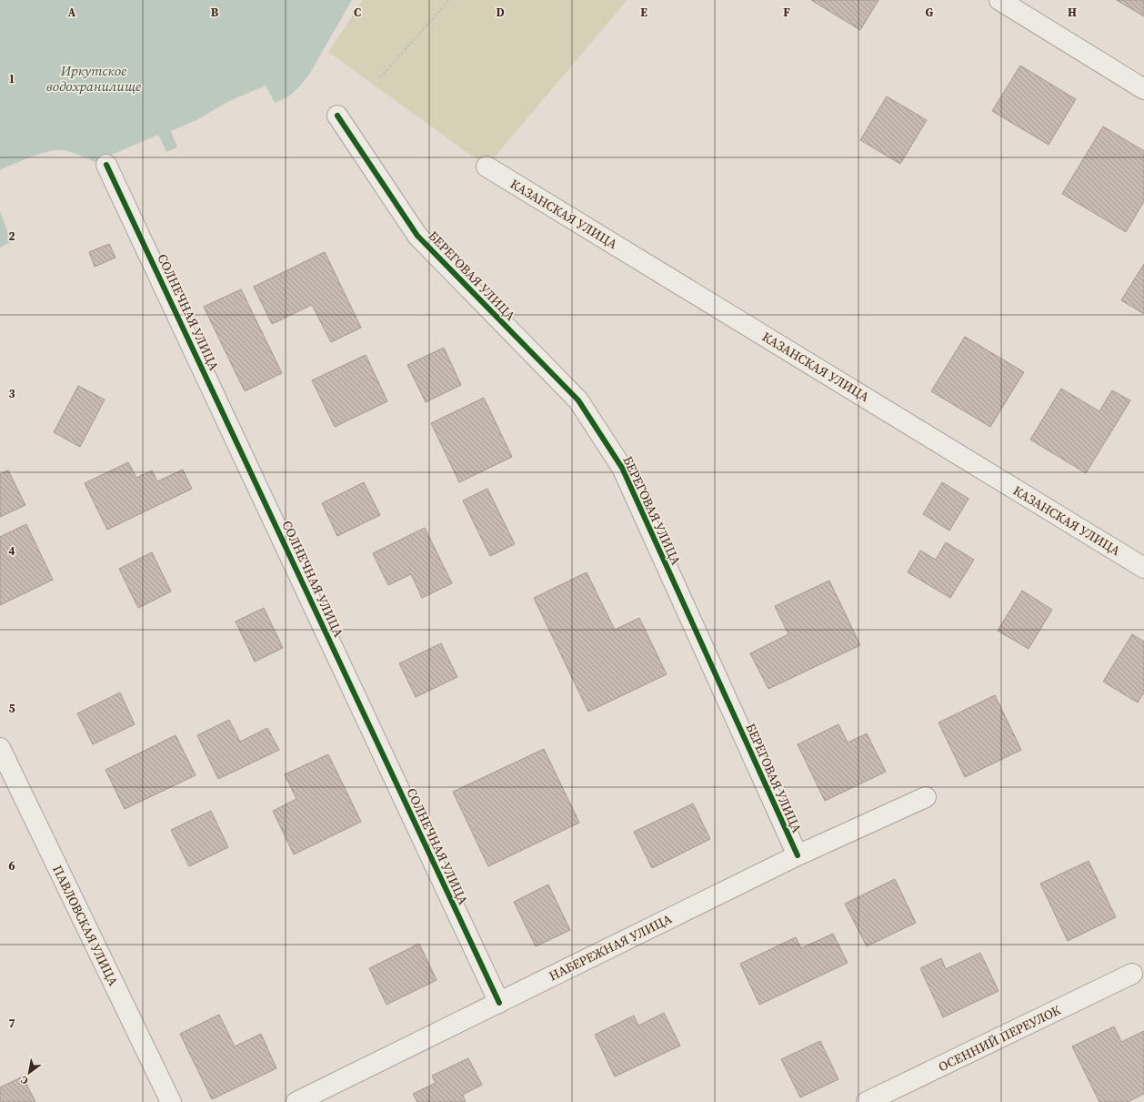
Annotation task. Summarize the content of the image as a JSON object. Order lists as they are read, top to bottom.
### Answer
{
  "streets": {
    "street": [
      "КАЗАНСКАЯ УЛИЦА",
      "БЕРЕГОВАЯ УЛИЦА",
      "СОЛНЕЧНАЯ УЛИЦА",
      "ПАВЛОВСКАЯ УЛИЦА",
      "НАБЕРЕЖНАЯ УЛИЦА",
      "ОСЕННИЙ ПЕРЕУЛОК"
    ]
  },
  "crossings": [
    ["БЕРЕГОВАЯ УЛИЦА", "НАБЕРЕЖНАЯ УЛИЦА"],
    ["СОЛНЕЧНАЯ УЛИЦА", "НАБЕРЕЖНАЯ УЛИЦА"]
  ],
  "water": ["Иркутское водохранилище"],
  "north": "bottom left",
  "grid": {
    "columns": [
      "A",
      "B",
      "C",
      "D",
      "E",
      "F",
      "G",
      "H"
    ],
    "rows": [
      "1",
      "2",
      "3",
      "4",
      "5",
      "6",
      "7"
    ]
  }
}
